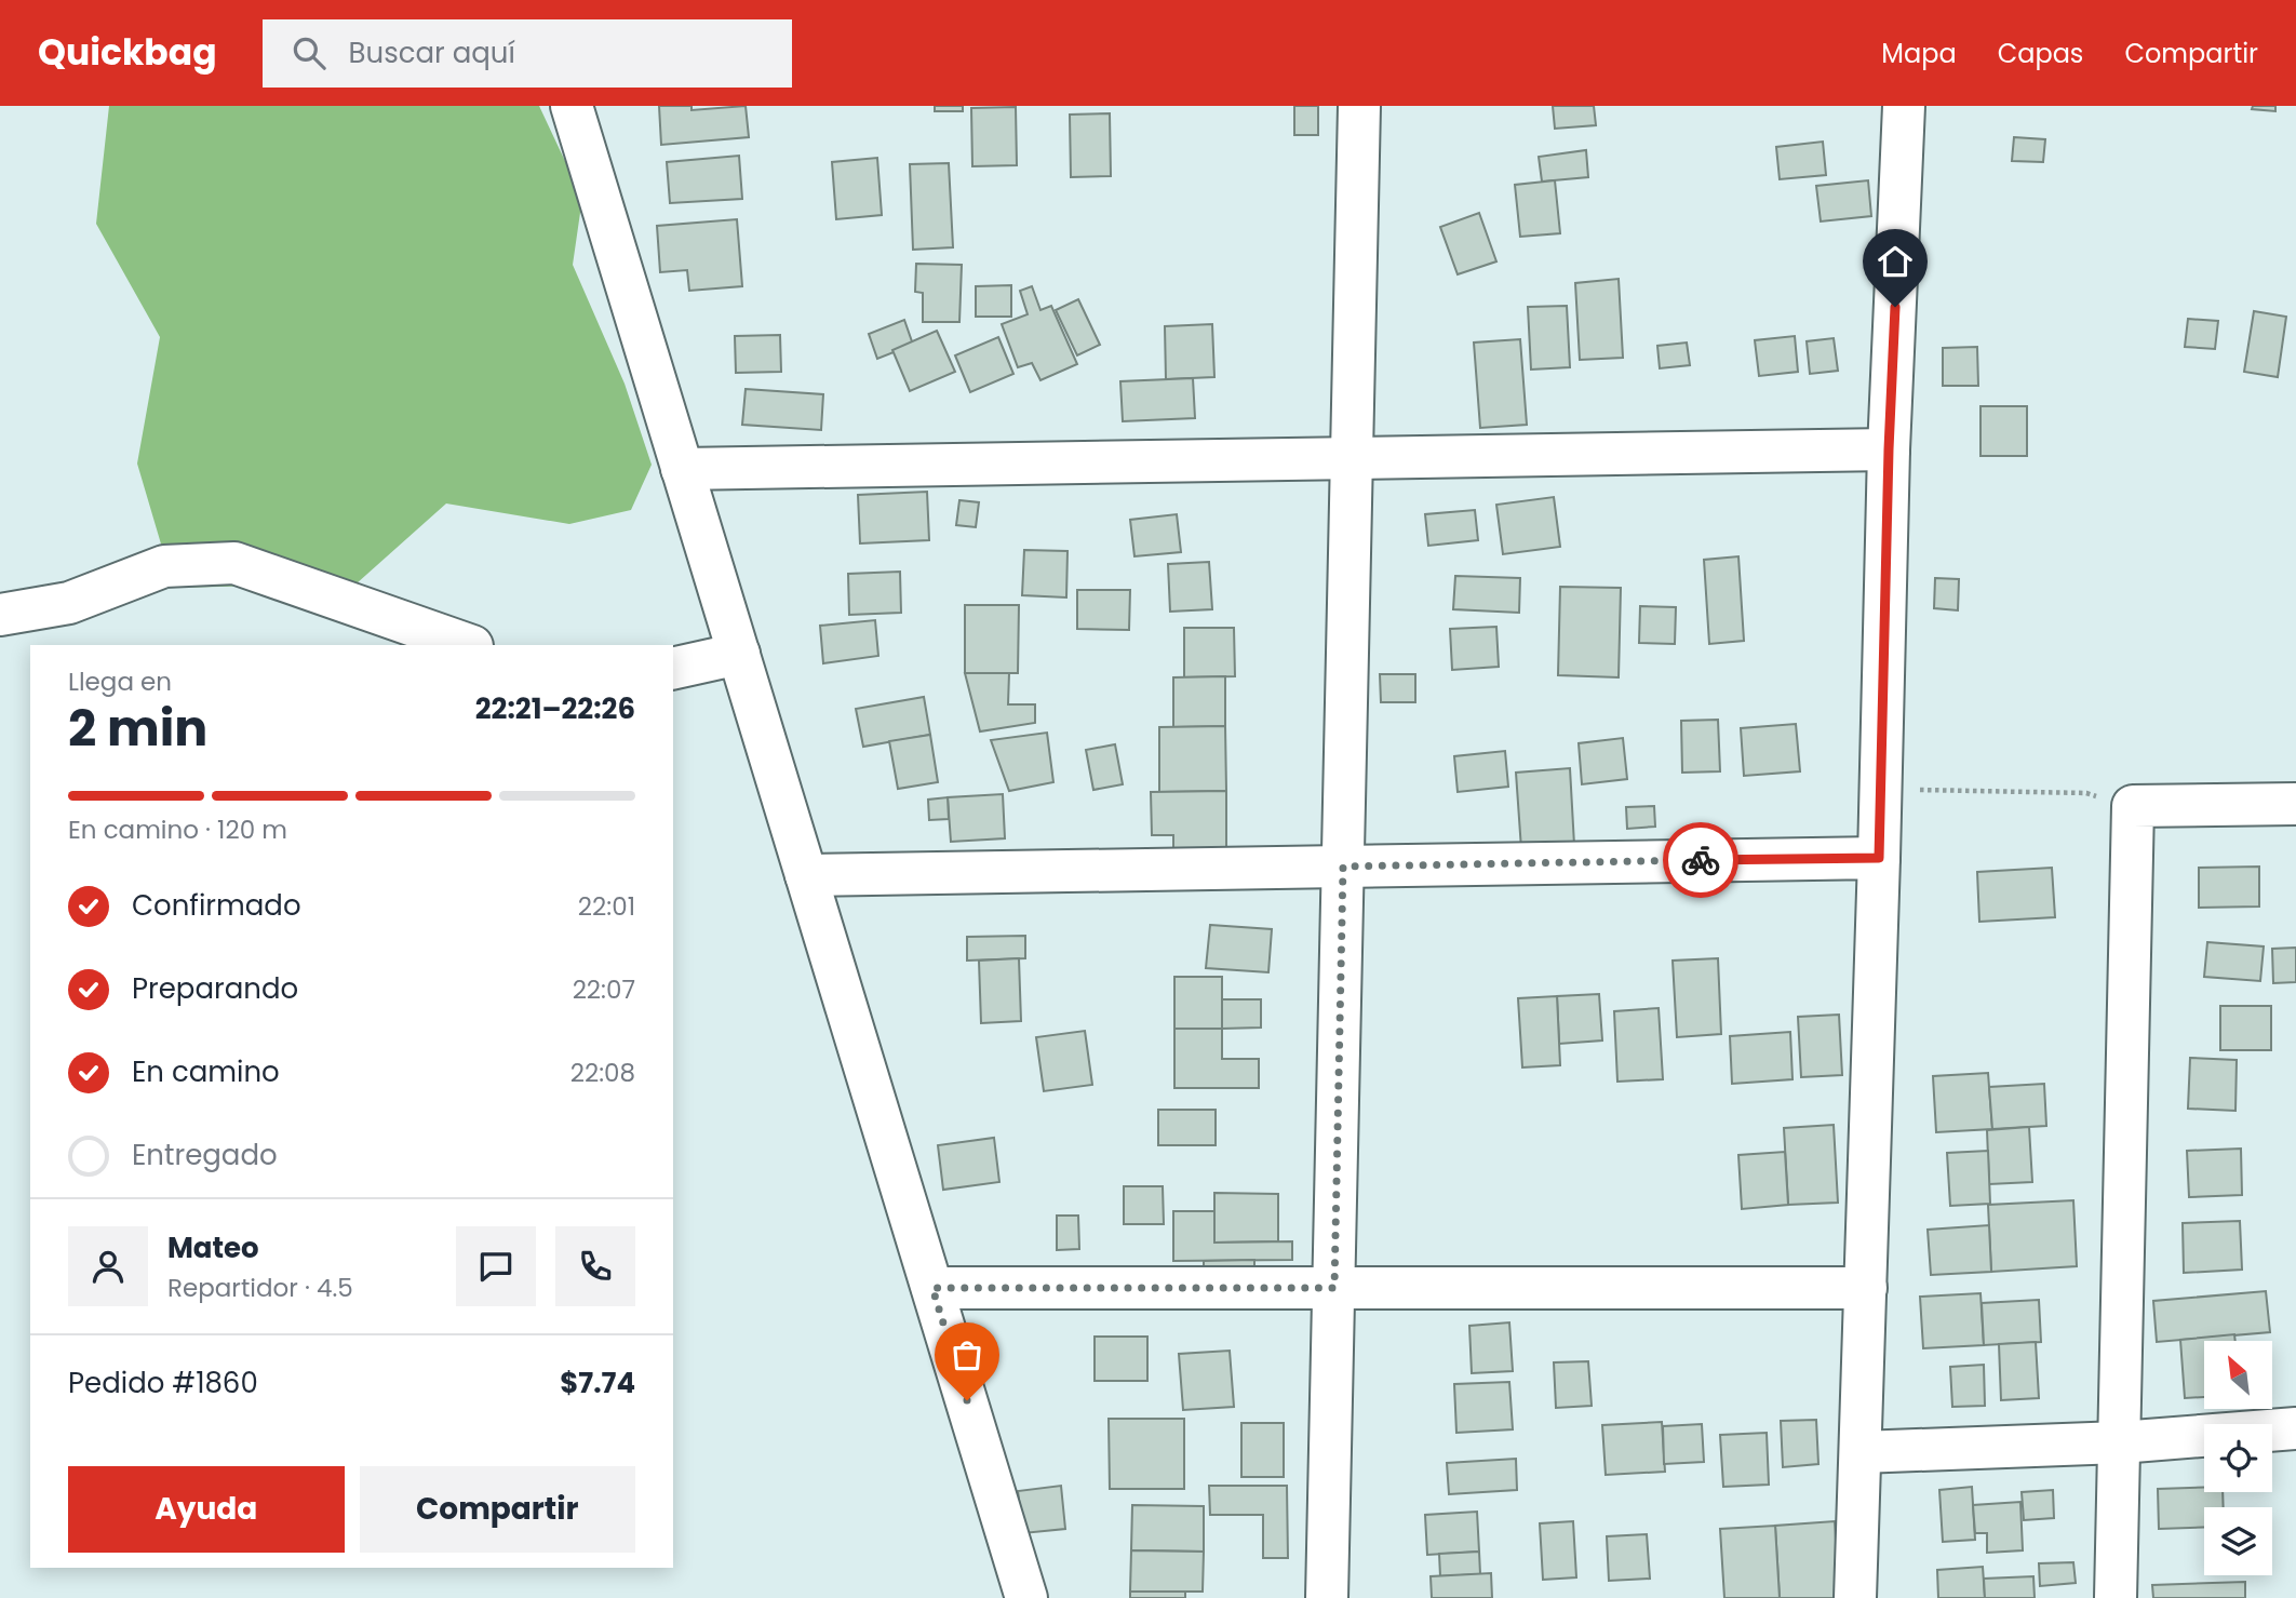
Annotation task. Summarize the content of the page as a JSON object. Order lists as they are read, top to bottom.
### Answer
{
  "north": "top left",
  "page": {
    "header": "Quickbag",
    "search": "Buscar aquí",
    "nav": ["Mapa", "Capas", "Compartir"],
    "heading": ["2 min", "Llega en", "22:21–22:26"],
    "panel": [
      "Mateo",
      "Repartidor · 4.5",
      "Pedido #1860",
      "$7.74"
    ],
    "bar": "En camino · 120 m",
    "list": [
      ["Confirmado", "22:01"],
      ["Preparando", "22:07"],
      ["En camino", "22:08"],
      "Entregado"
    ],
    "buttons": ["Ayuda", "Compartir"]
  }
}
